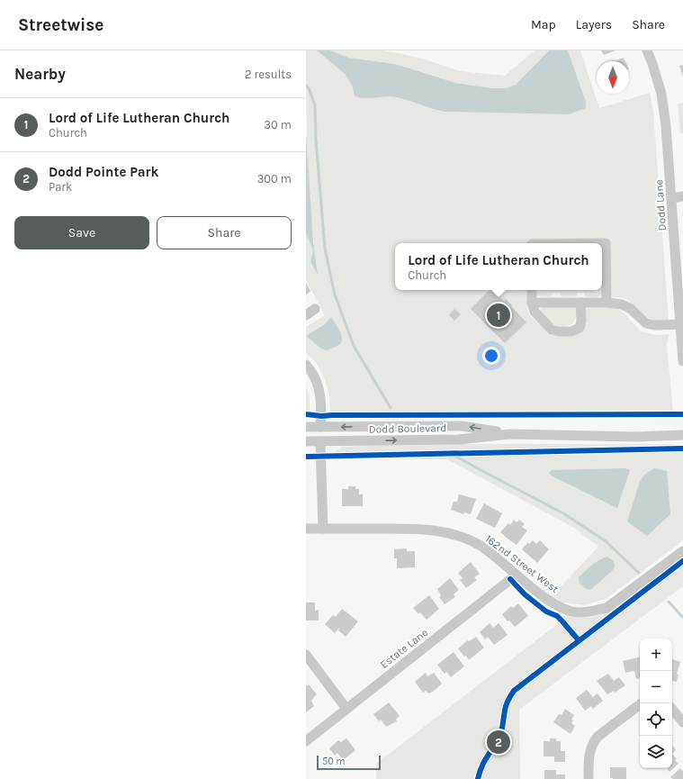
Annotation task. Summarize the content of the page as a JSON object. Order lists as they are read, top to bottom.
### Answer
{
  "streets": {
    "street": [
      "Dodd Lane",
      "Dodd Boulevard",
      "162nd Street West",
      "Estate Lane"
    ]
  },
  "crossings": [
    ["162nd Street West", "Estate Lane"]
  ],
  "scale_bar": "50 m",
  "north": "bottom",
  "page": {
    "header": "Streetwise",
    "nav": ["Map", "Layers", "Share"],
    "heading": ["Nearby", "2 results"],
    "list": [
      {
        "mark": "1",
        "name": "Lord of Life Lutheran Church",
        "note": "Church",
        "value": "30 m"
      },
      {
        "mark": "2",
        "name": "Dodd Pointe Park",
        "note": "Park",
        "value": "300 m"
      }
    ],
    "buttons": ["Save", "Share"],
    "popup": ["Lord of Life Lutheran Church", "Church"],
    "pins": ["1", "2"],
    "map_buttons": ["+", "−"],
    "scale": "50 m"
  }
}
